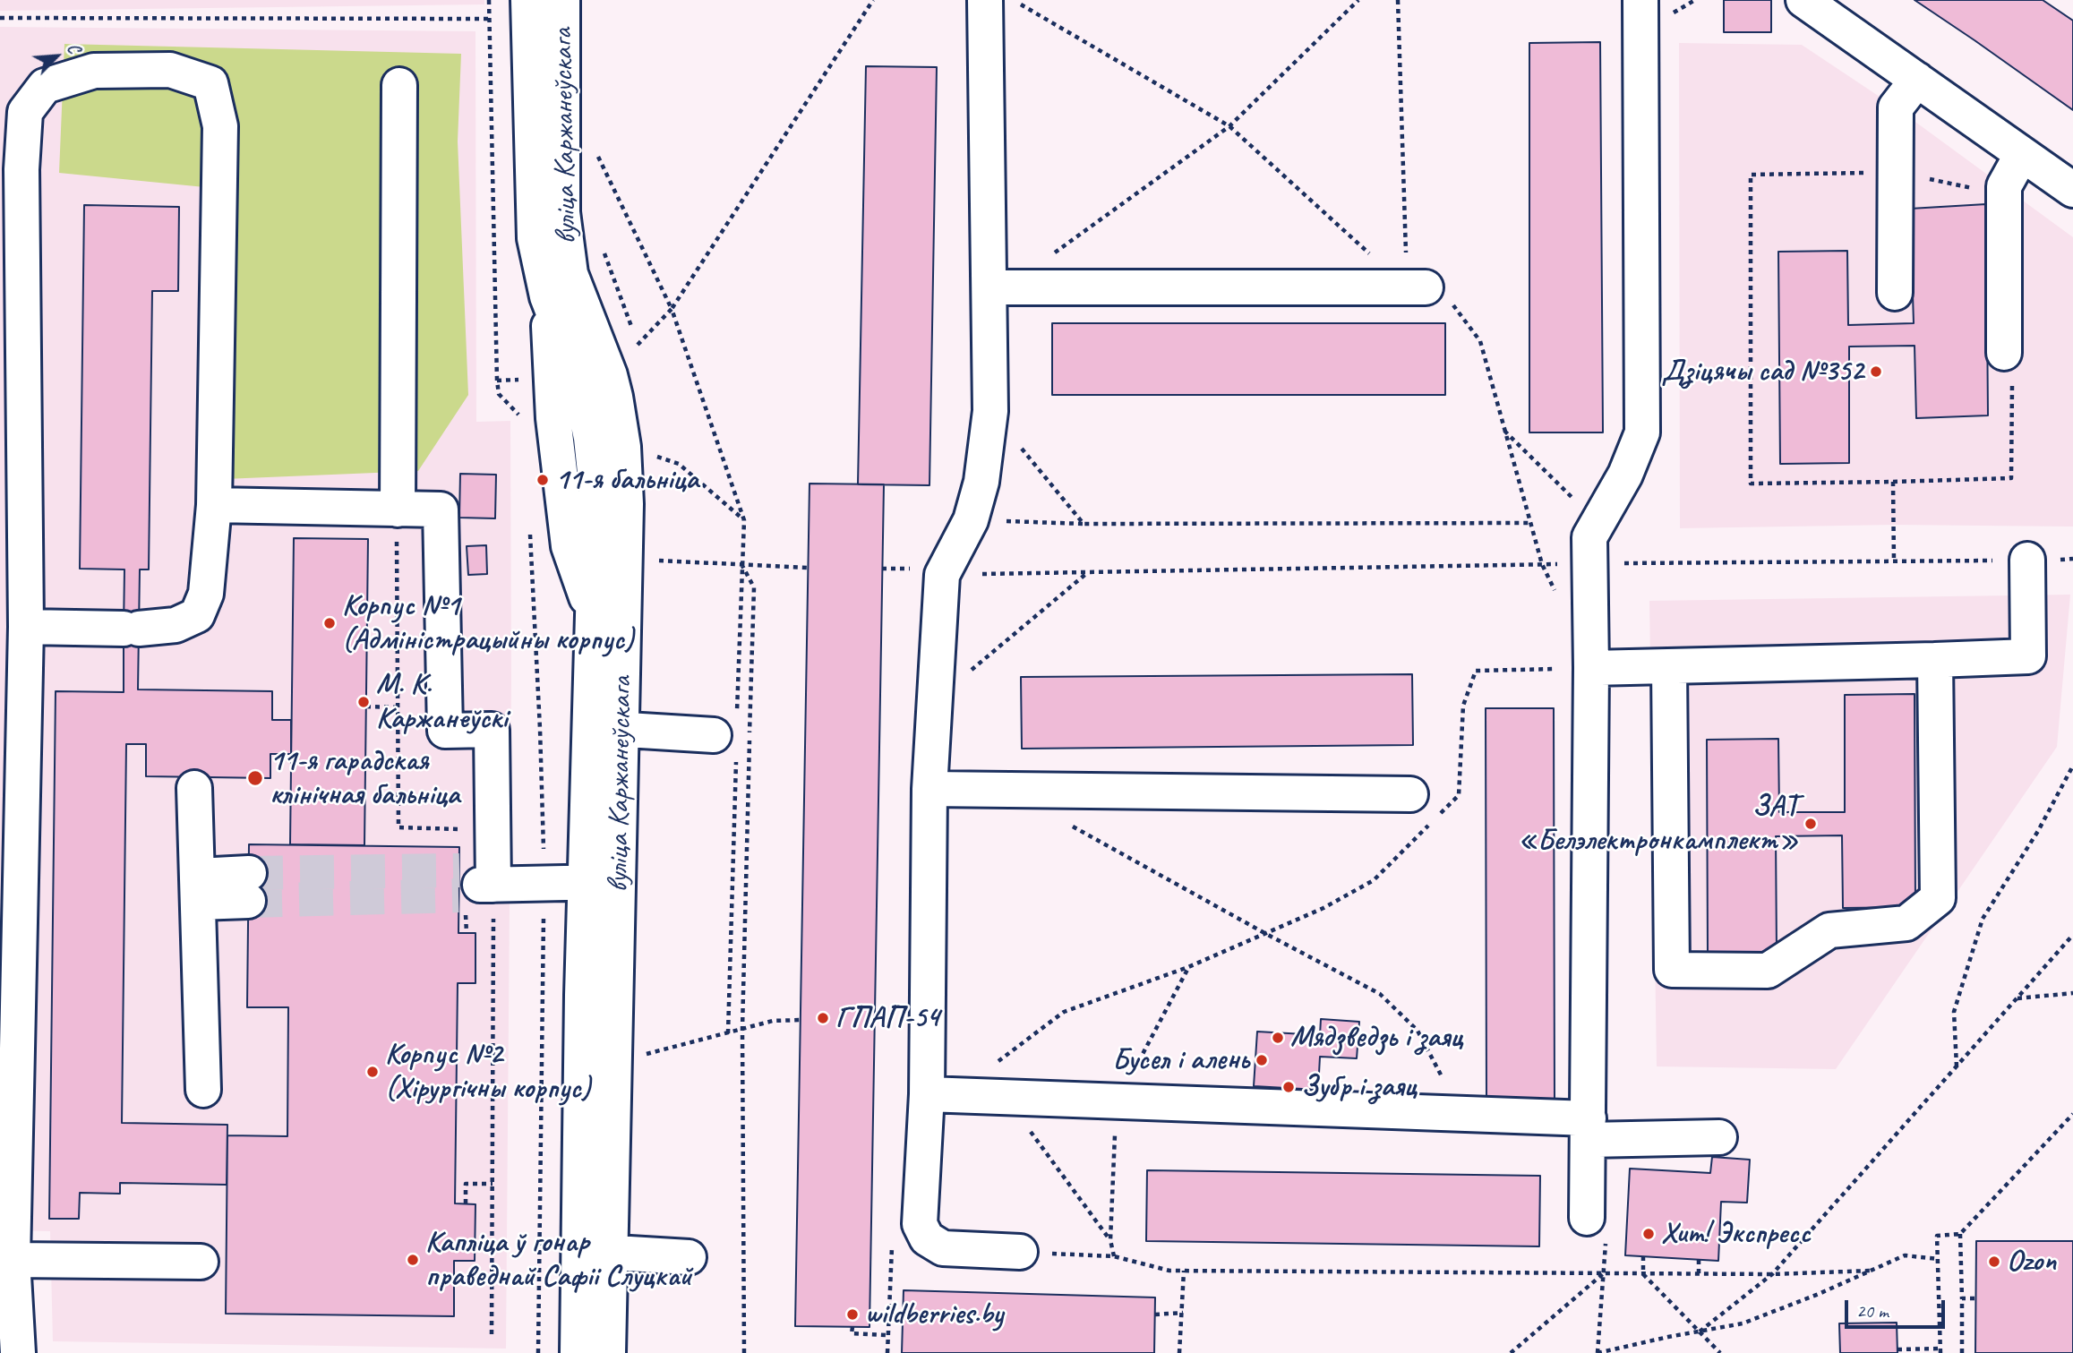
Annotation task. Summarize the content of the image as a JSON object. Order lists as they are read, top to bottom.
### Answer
{
  "streets": {
    "street": ["вуліца Каржанеўскага"]
  },
  "places": [
    "Дзіцячы сад №352",
    "11-я бальніца",
    "Корпус №1 (Адміністрацыйны корпус)",
    "М. К. Каржанеўскі",
    "11-я гарадская клінічная бальніца",
    "ЗАТ «Белэлектронкамплект»",
    "ГПАП-54",
    "Мядзведзь і заяц",
    "Бусел і алень",
    "Корпус №2 (Хірургічны корпус)",
    "Зубр і заяц",
    "Хит! Экспресс",
    "Капліца ў гонар праведнай Сафіі Слуцкай",
    "Ozon",
    "wildberries.by"
  ],
  "scale_bar": "20 m",
  "north": "top right"
}
